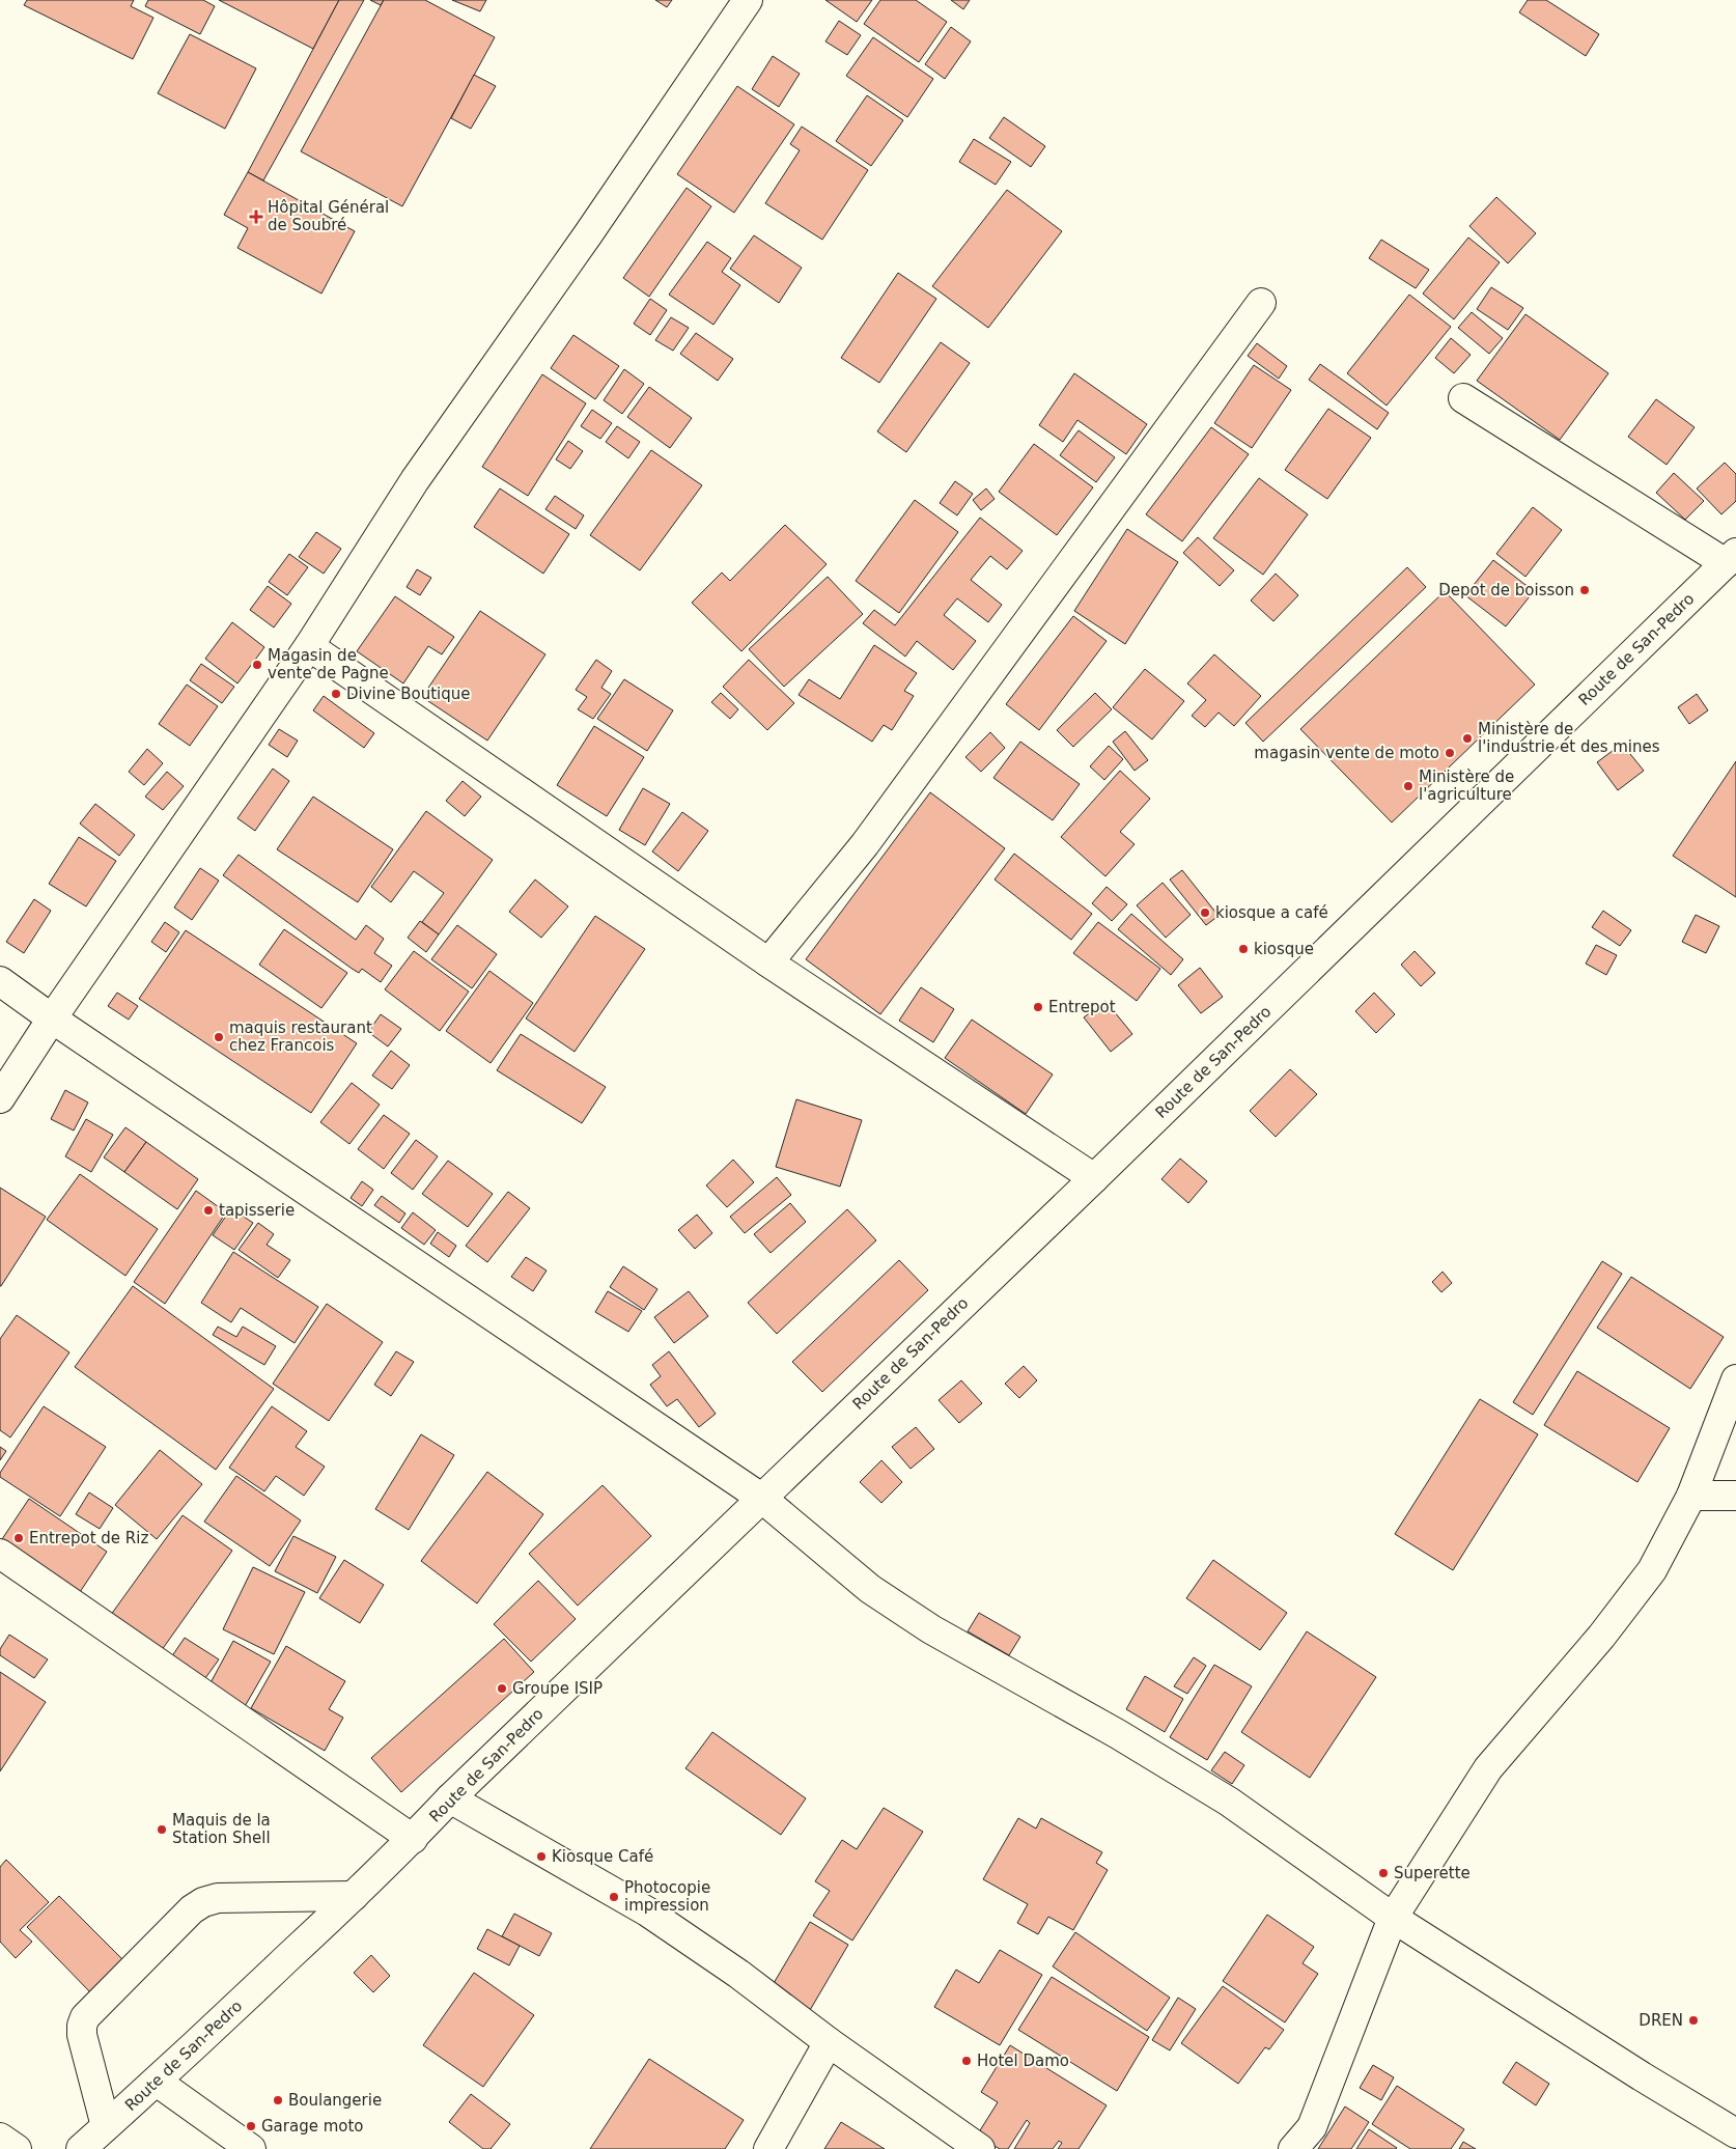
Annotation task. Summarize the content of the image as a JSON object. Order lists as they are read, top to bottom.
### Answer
{
  "streets": {
    "street": ["Route de San-Pedro"]
  },
  "places": {
    "health": ["Hôpital Général de Soubré"],
    "other": [
      "Depot de boisson",
      "Magasin de vente de Pagne",
      "Divine Boutique",
      "Ministère de l'industrie et des mines",
      "magasin vente de moto",
      "Ministère de l'agriculture",
      "kiosque a café",
      "kiosque",
      "Entrepot",
      "maquis restaurant chez Francois",
      "tapisserie",
      "Entrepot de Riz",
      "Groupe ISIP",
      "Maquis de la Station Shell",
      "Kiosque Café",
      "Superette",
      "Photocopie impression",
      "DREN",
      "Hotel Damo",
      "Boulangerie",
      "Garage moto"
    ]
  }
}
